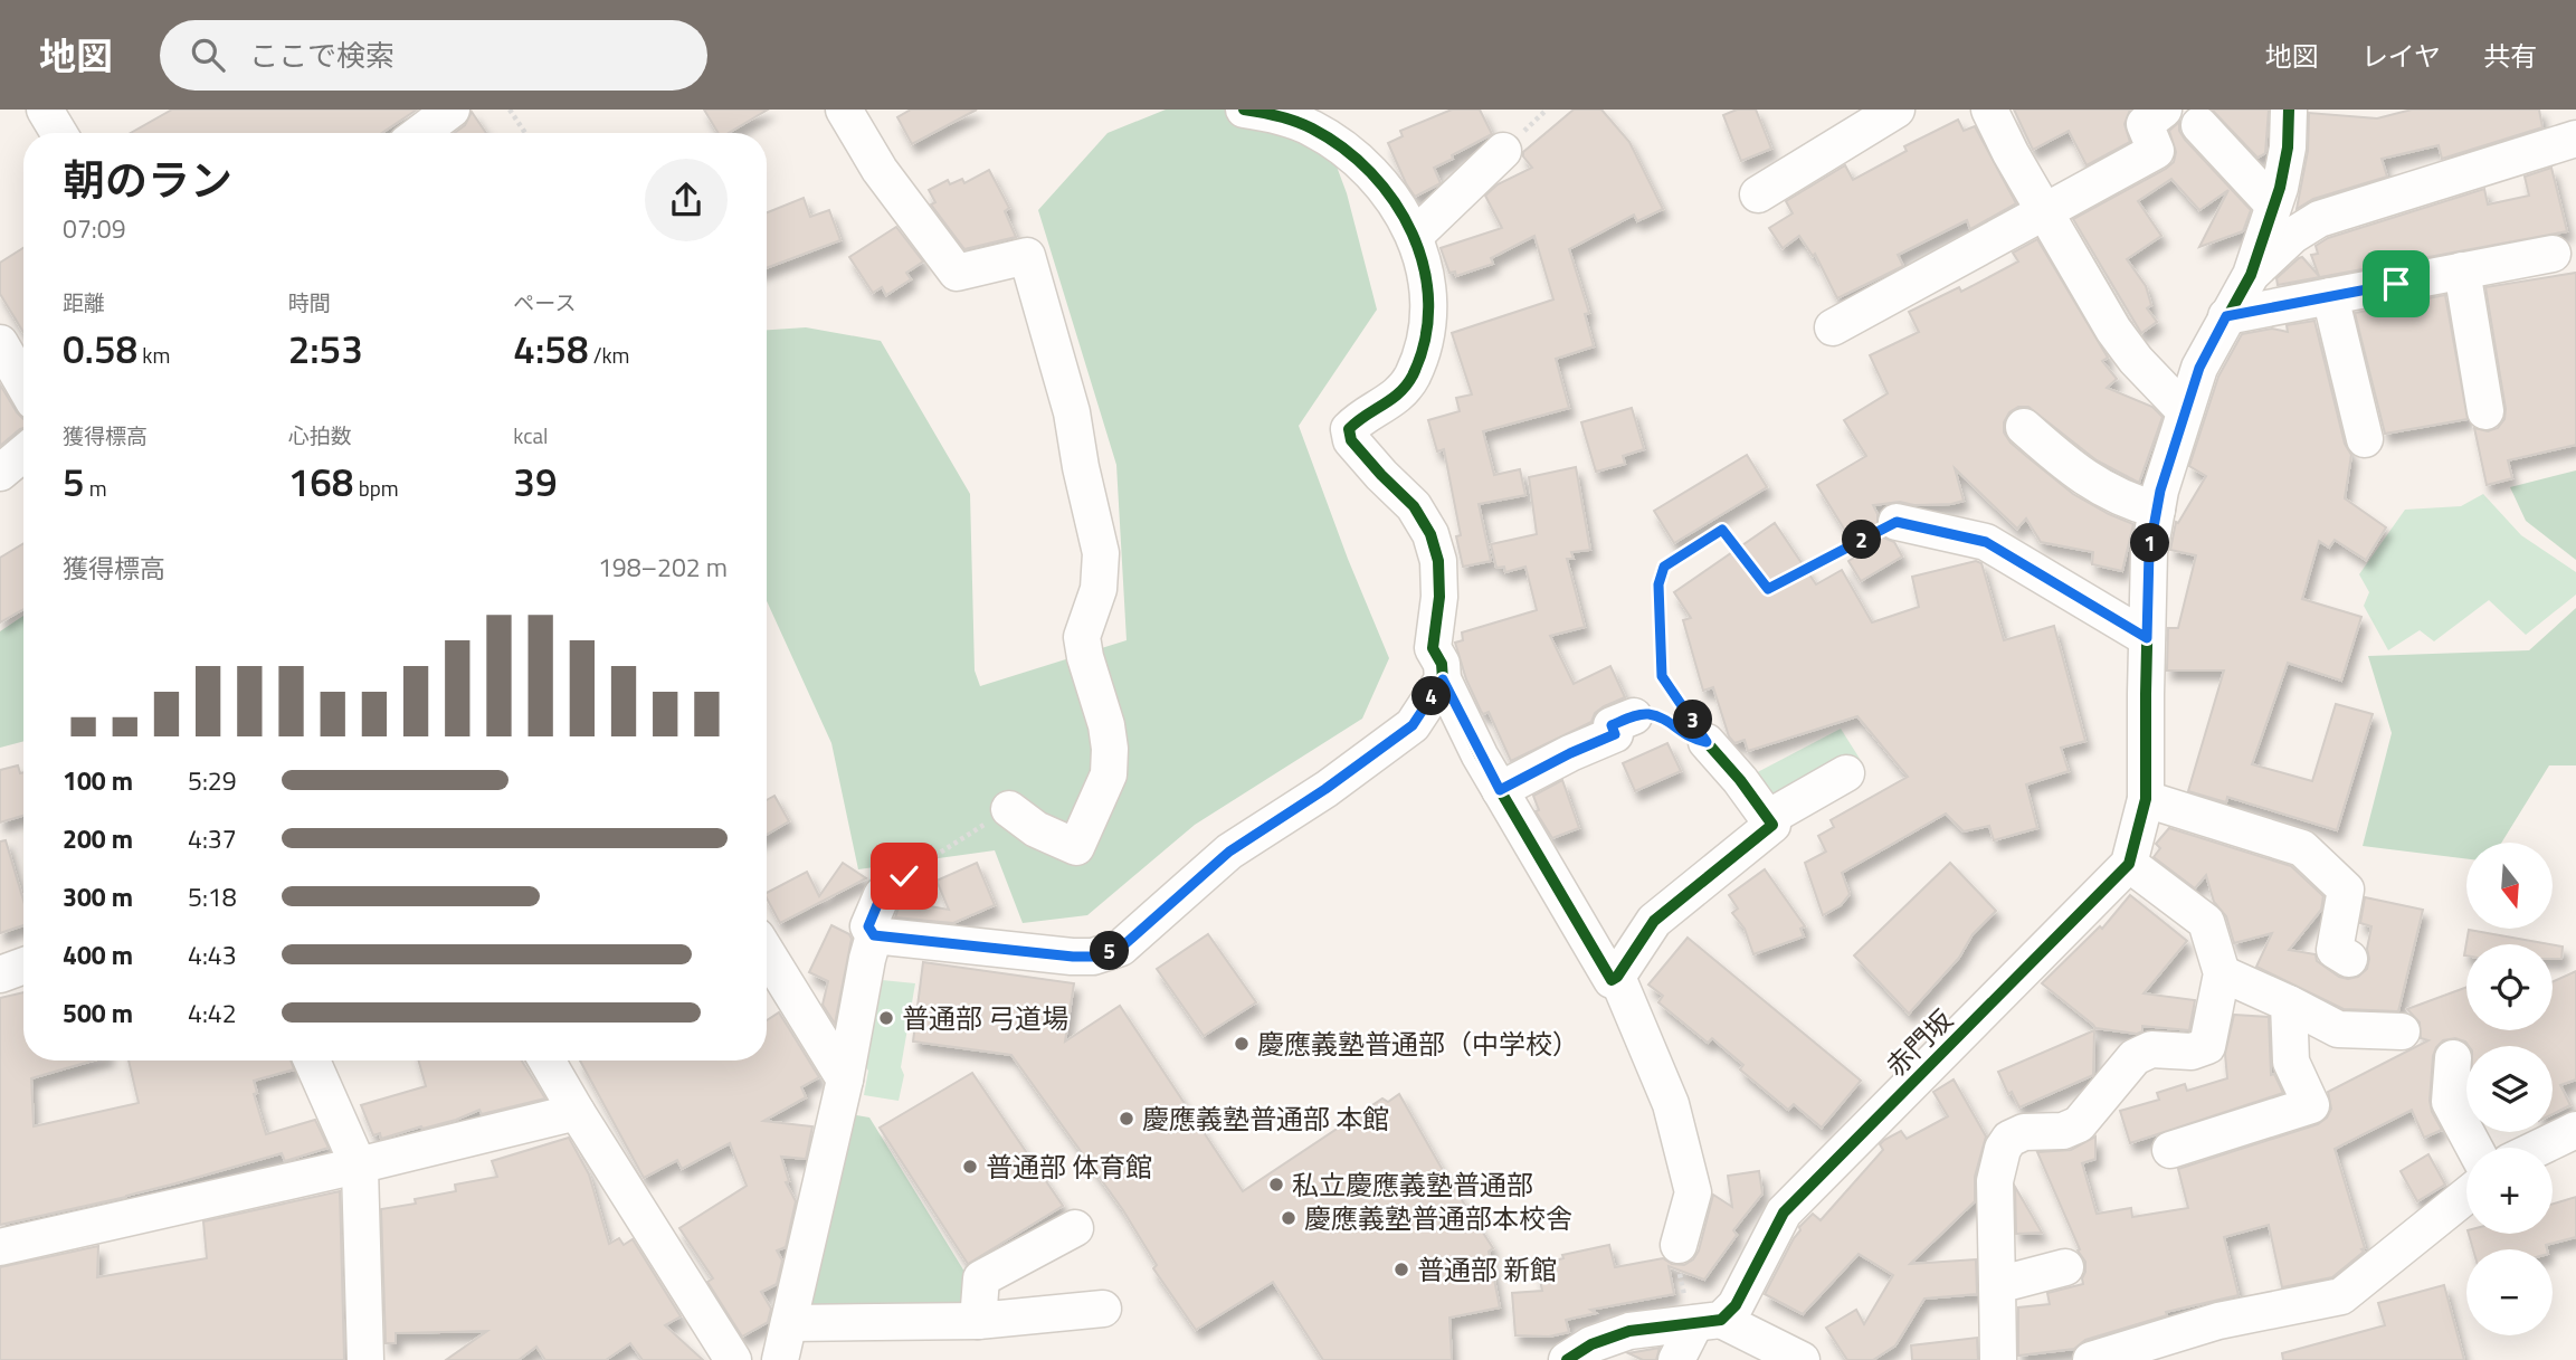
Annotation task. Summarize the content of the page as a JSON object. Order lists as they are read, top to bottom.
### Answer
{
  "streets": {
    "street": ["赤門坂"]
  },
  "places": [
    "普通部 弓道場",
    "慶應義塾普通部（中学校）",
    "慶應義塾普通部 本館",
    "普通部 体育館",
    "私立慶應義塾普通部",
    "慶應義塾普通部本校舎",
    "普通部 新館"
  ],
  "north": "bottom",
  "page": {
    "header": "地図",
    "search": "ここで検索",
    "nav": ["地図", "レイヤ", "共有"],
    "heading": ["朝のラン", "07:09"],
    "stats": [
      ["距離", "0.58 km"],
      ["時間", "2:53"],
      ["ペース", "4:58 /km"],
      ["獲得標高", "5 m"],
      ["心拍数", "168 bpm"],
      ["kcal", "39"]
    ],
    "pins": [
      "2",
      "1",
      "4",
      "3",
      "5"
    ],
    "chart": ["獲得標高", "198–202 m"],
    "list": [
      {
        "name": "100 m",
        "note": "5:29"
      },
      {
        "name": "200 m",
        "note": "4:37"
      },
      {
        "name": "300 m",
        "note": "5:18"
      },
      {
        "name": "400 m",
        "note": "4:43"
      },
      {
        "name": "500 m",
        "note": "4:42"
      }
    ],
    "map_buttons": ["+", "−"]
  }
}
